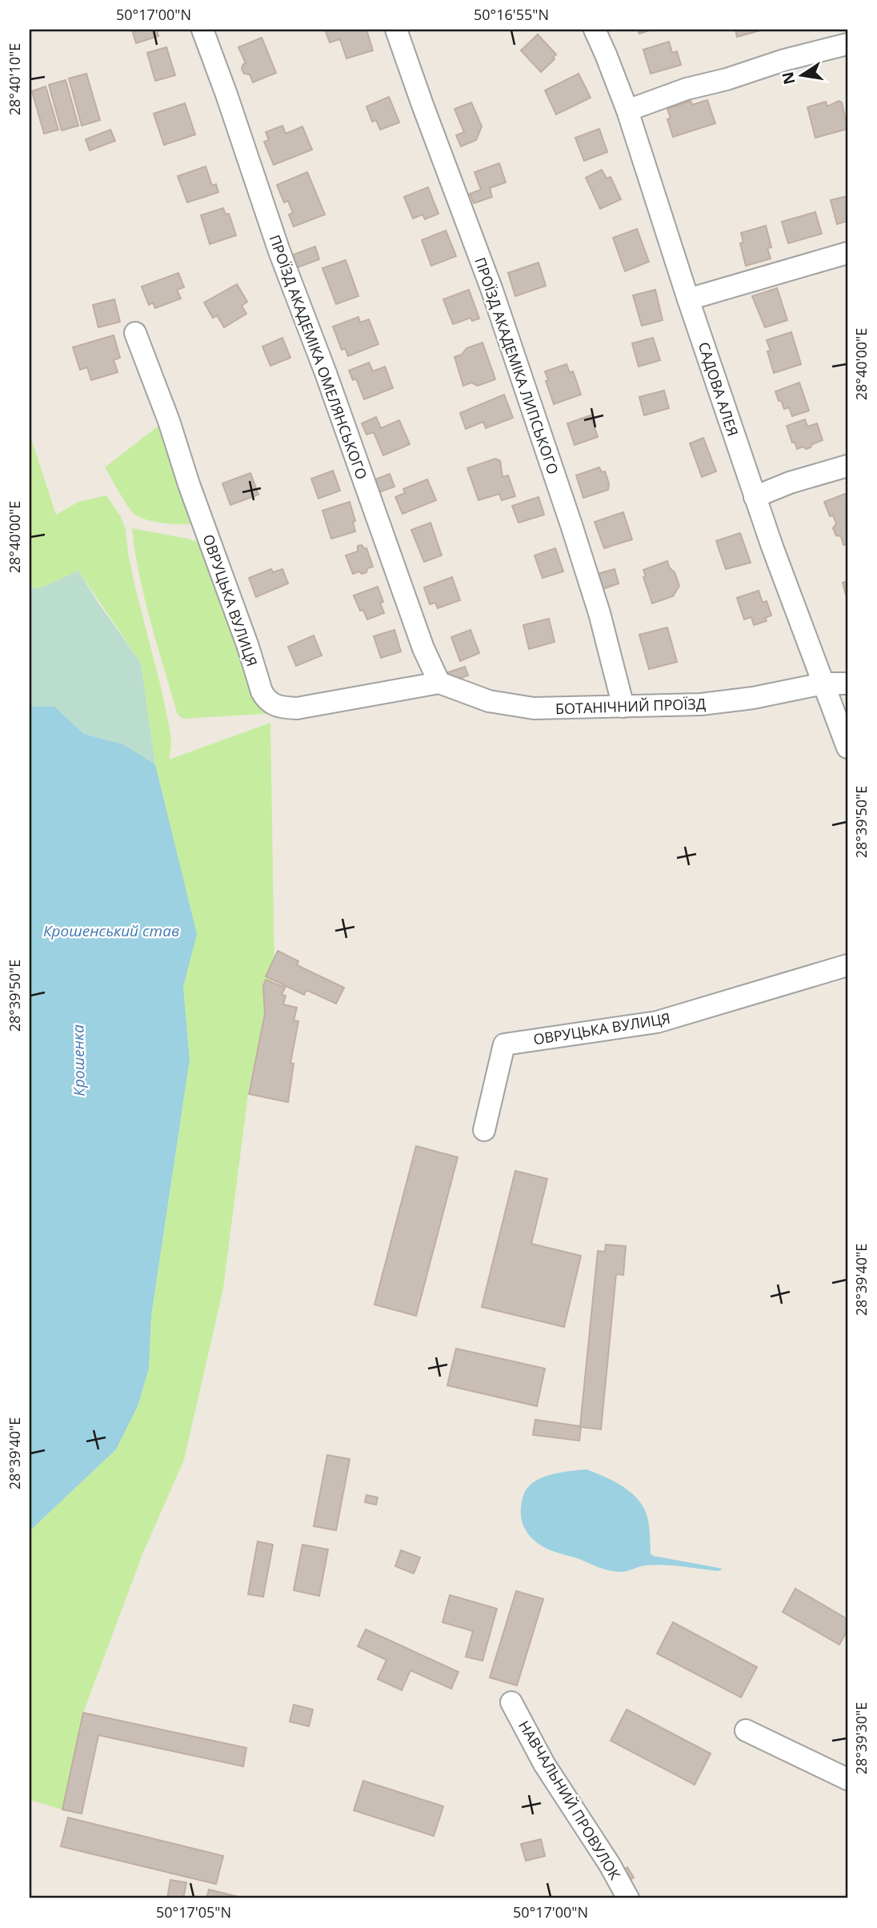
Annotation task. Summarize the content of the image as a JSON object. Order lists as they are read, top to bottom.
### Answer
{
  "streets": {
    "street": [
      "ПРОЇЗД АКАДЕМІКА ОМЕЛЯНСЬКОГО",
      "ПРОЇЗД АКАДЕМІКА ЛИПСЬКОГО",
      "САДОВА АЛЕЯ",
      "ОВРУЦЬКА ВУЛИЦЯ",
      "БОТАНІЧНИЙ ПРОЇЗД",
      "НАВЧАЛЬНИЙ ПРОВУЛОК"
    ]
  },
  "crossings": [
    ["ПРОЇЗД АКАДЕМІКА ОМЕЛЯНСЬКОГО", "ОВРУЦЬКА ВУЛИЦЯ"],
    ["ПРОЇЗД АКАДЕМІКА ОМЕЛЯНСЬКОГО", "БОТАНІЧНИЙ ПРОЇЗД"],
    ["ПРОЇЗД АКАДЕМІКА ЛИПСЬКОГО", "БОТАНІЧНИЙ ПРОЇЗД"],
    ["САДОВА АЛЕЯ", "БОТАНІЧНИЙ ПРОЇЗД"],
    ["ОВРУЦЬКА ВУЛИЦЯ", "БОТАНІЧНИЙ ПРОЇЗД"]
  ],
  "water": ["Крошенський став", "Крошенка"],
  "north": "left",
  "coordinates": [
    "50°17'00\"N",
    "50°16'55\"N",
    "28°40'10\"E",
    "28°40'00\"E",
    "28°39'50\"E",
    "28°39'40\"E",
    "28°39'30\"E",
    "50°17'05\"N"
  ]
}
